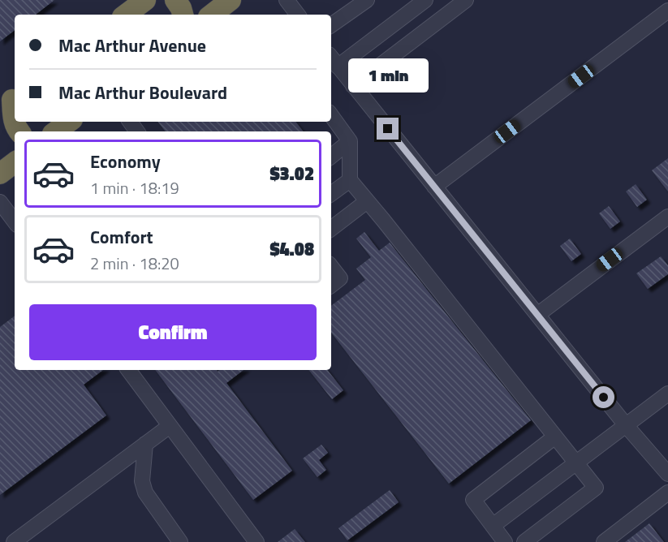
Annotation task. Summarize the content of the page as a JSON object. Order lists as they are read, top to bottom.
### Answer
{
  "page": {
    "banner": ["Mac Arthur Avenue", "Mac Arthur Boulevard"],
    "bubble": "1 min",
    "list": [
      {
        "name": "Economy",
        "note": "1 min · 18:19",
        "value": "$3.02"
      },
      {
        "name": "Comfort",
        "note": "2 min · 18:20",
        "value": "$4.08"
      }
    ],
    "buttons": "Confirm"
  }
}
